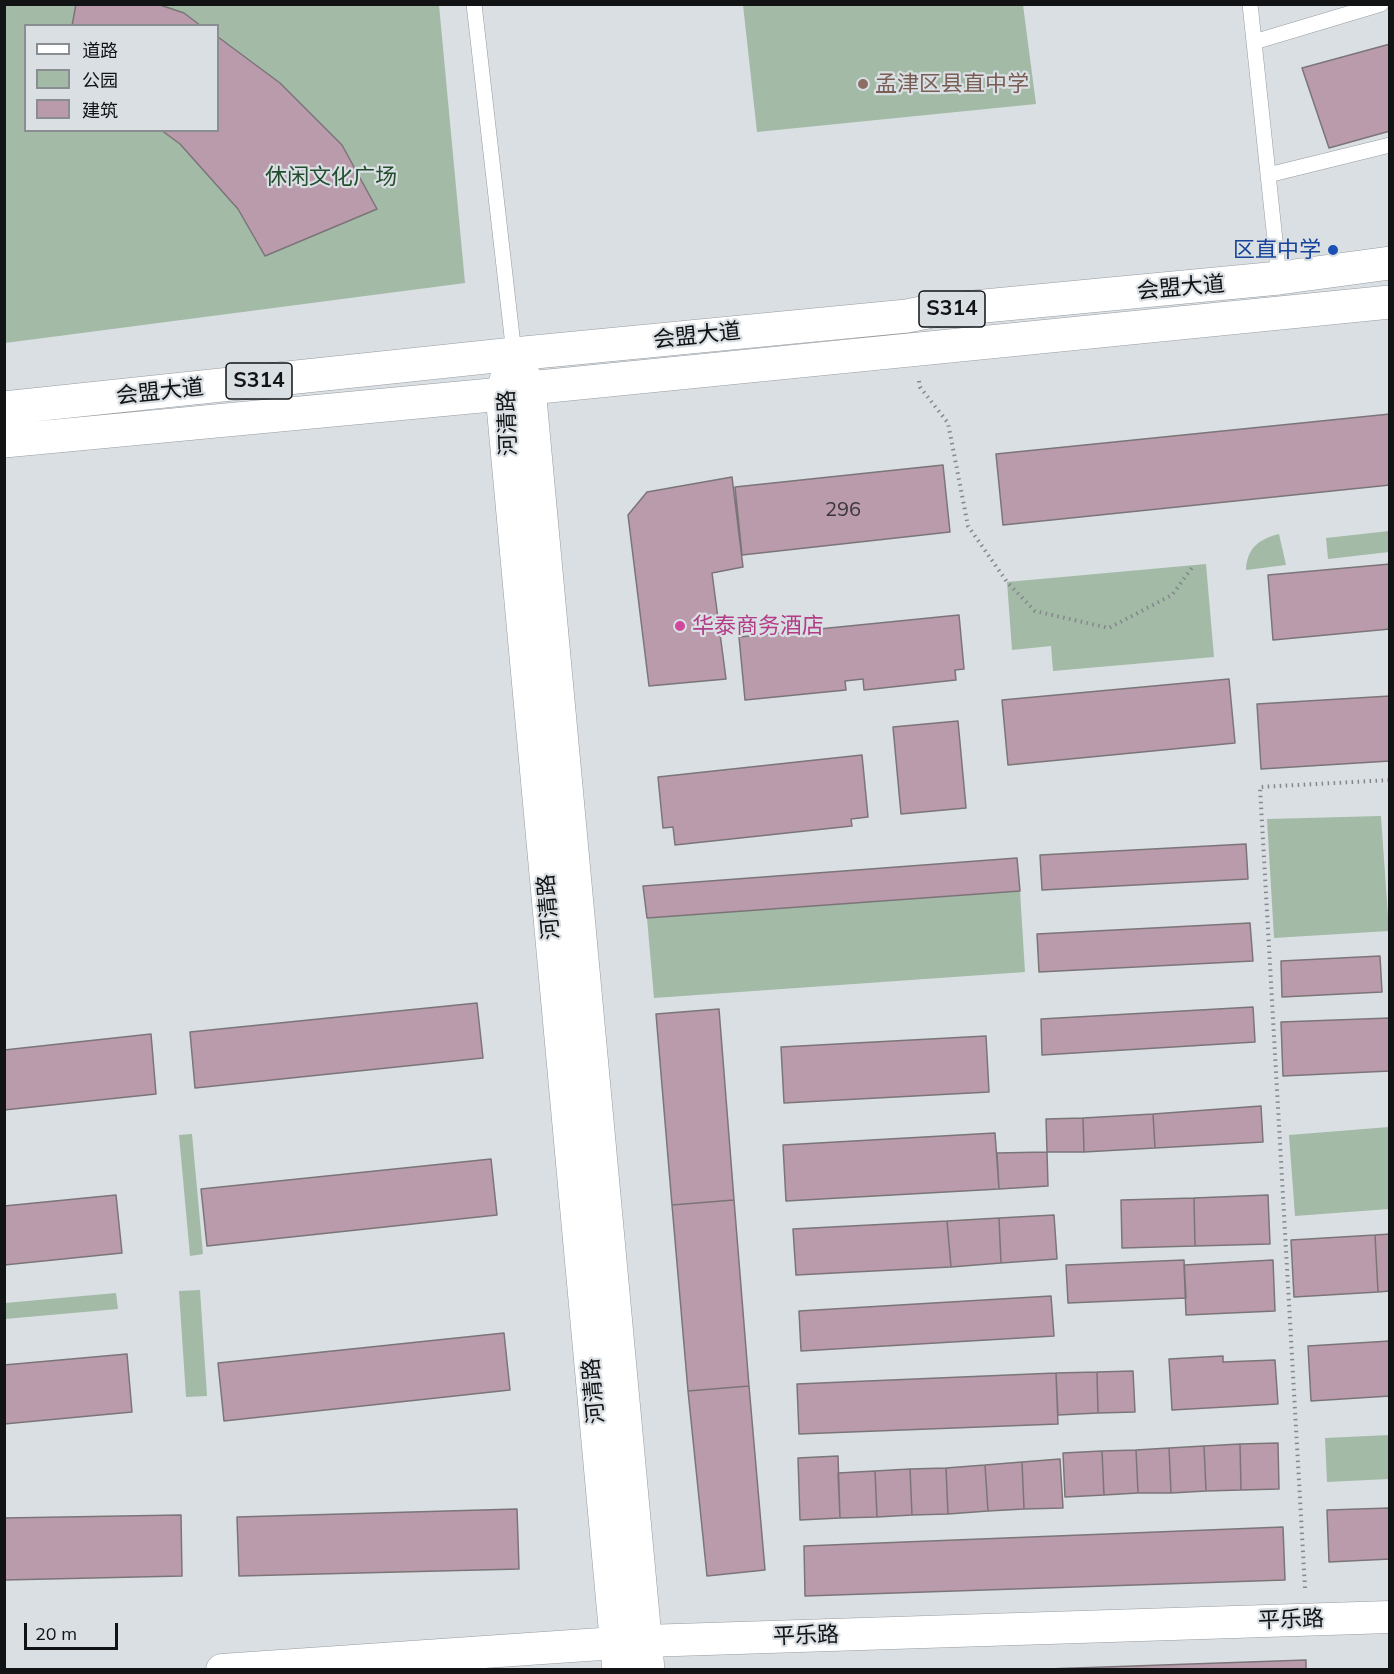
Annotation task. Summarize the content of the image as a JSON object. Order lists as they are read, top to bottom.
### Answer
{
  "streets": {
    "main road": ["会盟大道", "S314", "河清路"],
    "street": ["平乐路"]
  },
  "crossings": [
    ["会盟大道", "河清路"],
    ["河清路", "平乐路"]
  ],
  "parks": ["休闲文化广场"],
  "places": ["孟津区县直中学", "区直中学", "华泰商务酒店"],
  "house_numbers": ["296"],
  "legend": ["道路", "公园", "建筑"],
  "scale_bar": "20 m"
}
